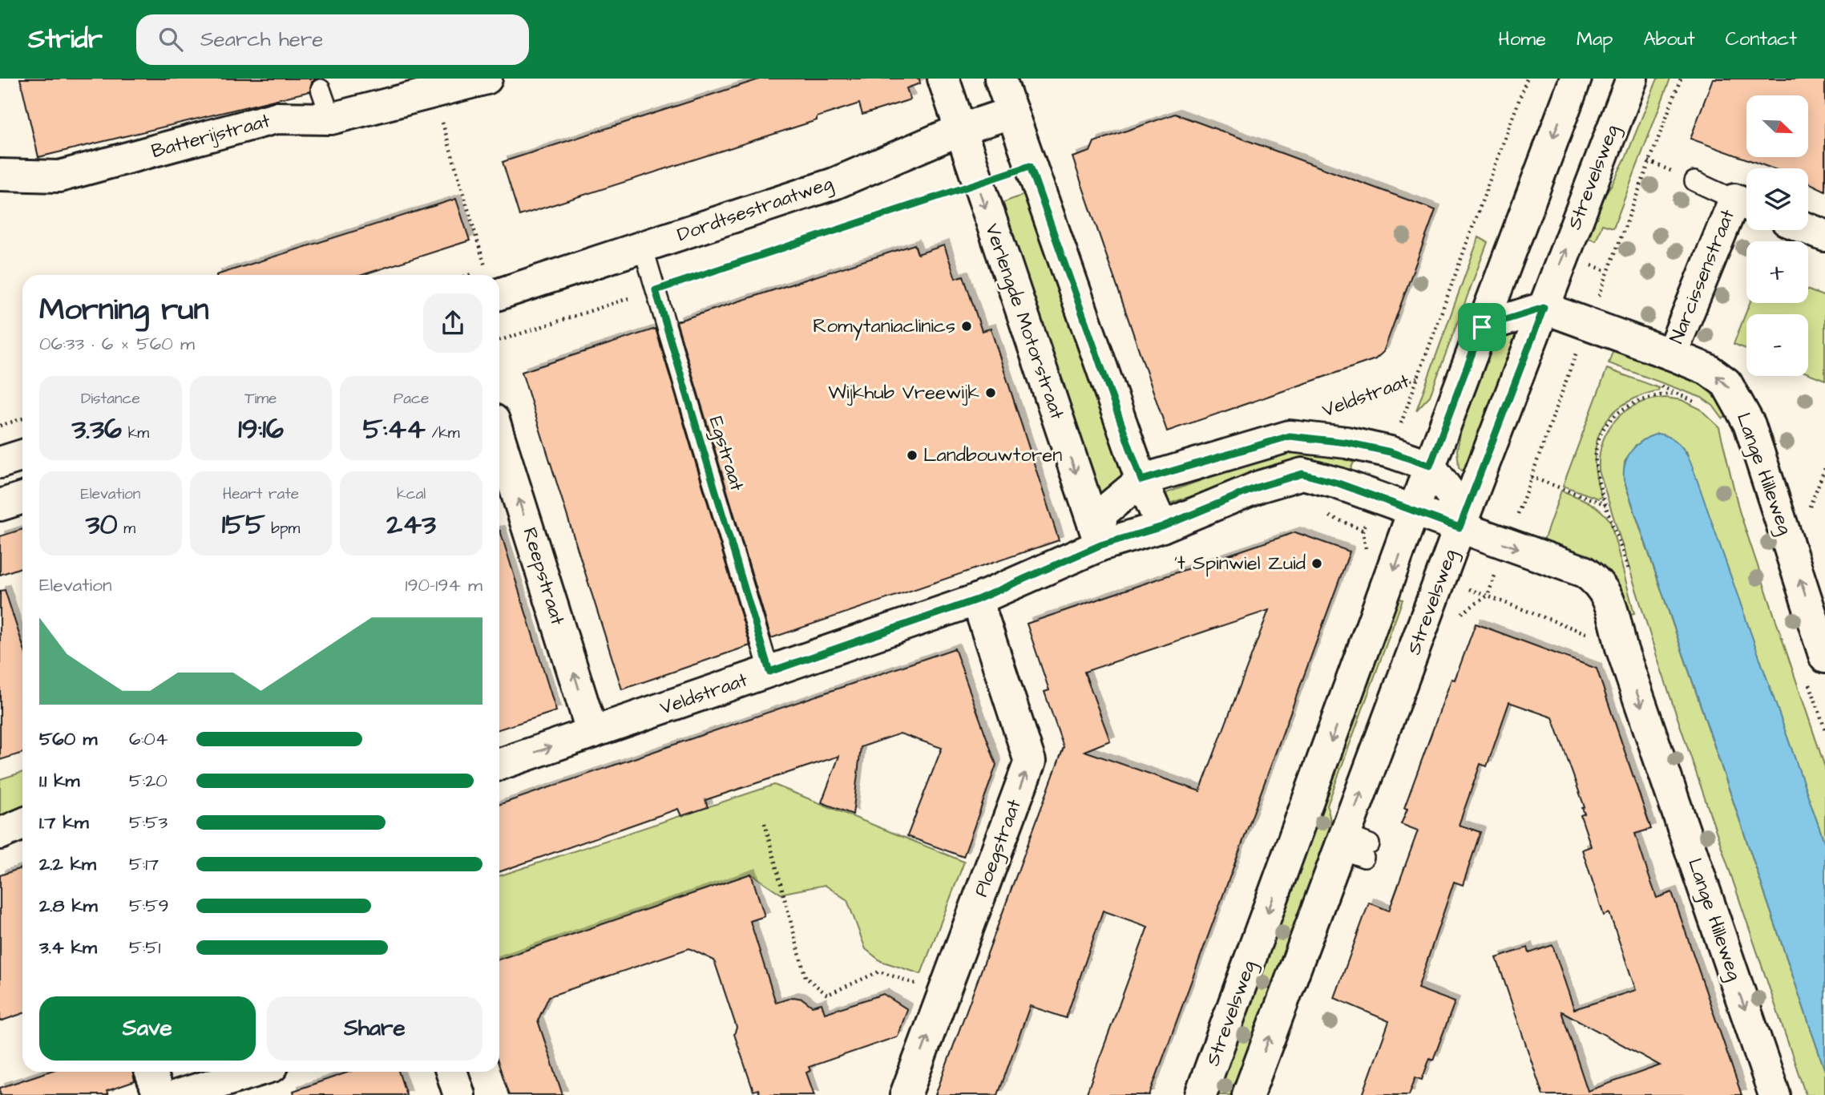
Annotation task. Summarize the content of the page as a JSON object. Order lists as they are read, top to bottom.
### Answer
{
  "streets": {
    "street": [
      "Batterijstraat",
      "Strevelsweg",
      "Dordtsestraatweg",
      "Narcissenstraat",
      "Verlengde Motorstraat",
      "Veldstraat",
      "Lange Hilleweg",
      "Reepstraat",
      "Ploegstraat"
    ],
    "lane": ["Egstraat"]
  },
  "crossings": [
    ["Strevelsweg", "Veldstraat"],
    ["Strevelsweg", "Lange Hilleweg"],
    ["Dordtsestraatweg", "Verlengde Motorstraat"],
    ["Dordtsestraatweg", "Egstraat"],
    ["Narcissenstraat", "Lange Hilleweg"],
    ["Verlengde Motorstraat", "Veldstraat"],
    ["Veldstraat", "Egstraat"],
    ["Veldstraat", "Lange Hilleweg"],
    ["Veldstraat", "Reepstraat"],
    ["Veldstraat", "Ploegstraat"]
  ],
  "one_way": ["Reepstraat", "Ploegstraat"],
  "places": [
    "Romytaniaclinics",
    "Wijkhub Vreewijk",
    "Landbouwtoren",
    "'t Spinwiel Zuid"
  ],
  "north": "bottom right",
  "page": {
    "header": "Stridr",
    "search": "Search here",
    "nav": [
      "Home",
      "Map",
      "About",
      "Contact"
    ],
    "map_buttons": ["+", "−"],
    "heading": ["Morning run", "06:33 · 6 × 560 m"],
    "stats": [
      ["Distance", "3.36 km"],
      ["Time", "19:16"],
      ["Pace", "5:44 /km"],
      ["Elevation", "30 m"],
      ["Heart rate", "155 bpm"],
      ["kcal", "243"]
    ],
    "chart": ["Elevation", "190–194 m"],
    "list": [
      {
        "name": "560 m",
        "note": "6:04"
      },
      {
        "name": "1.1 km",
        "note": "5:20"
      },
      {
        "name": "1.7 km",
        "note": "5:53"
      },
      {
        "name": "2.2 km",
        "note": "5:17"
      },
      {
        "name": "2.8 km",
        "note": "5:59"
      },
      {
        "name": "3.4 km",
        "note": "5:51"
      }
    ],
    "buttons": ["Save", "Share"]
  }
}
